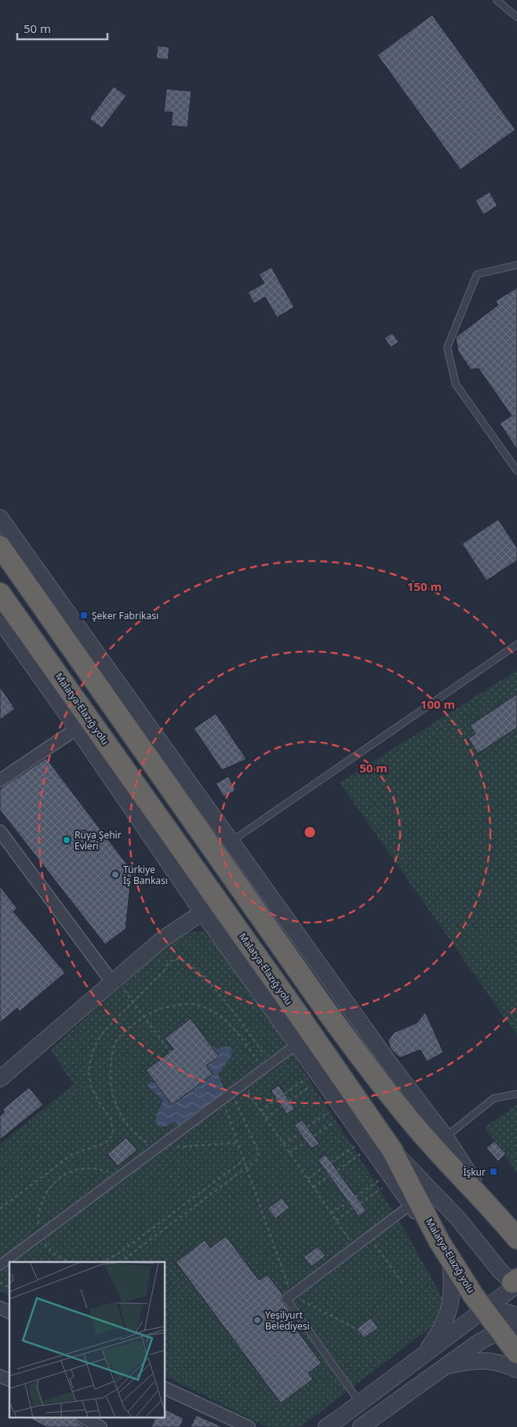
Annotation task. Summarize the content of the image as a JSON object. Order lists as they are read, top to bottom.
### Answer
{
  "streets": {
    "highway": ["Malatya-Elazığ yolu"]
  },
  "places": {
    "transit": ["Şeker Fabrikası", "İşkur"],
    "other": ["Rüya Şehir Evleri", "Türkiye İş Bankası", "Yeşilyurt Belediyesi"]
  },
  "scale_bar": "50 m",
  "rings": ["150 m", "100 m", "50 m"]
}
